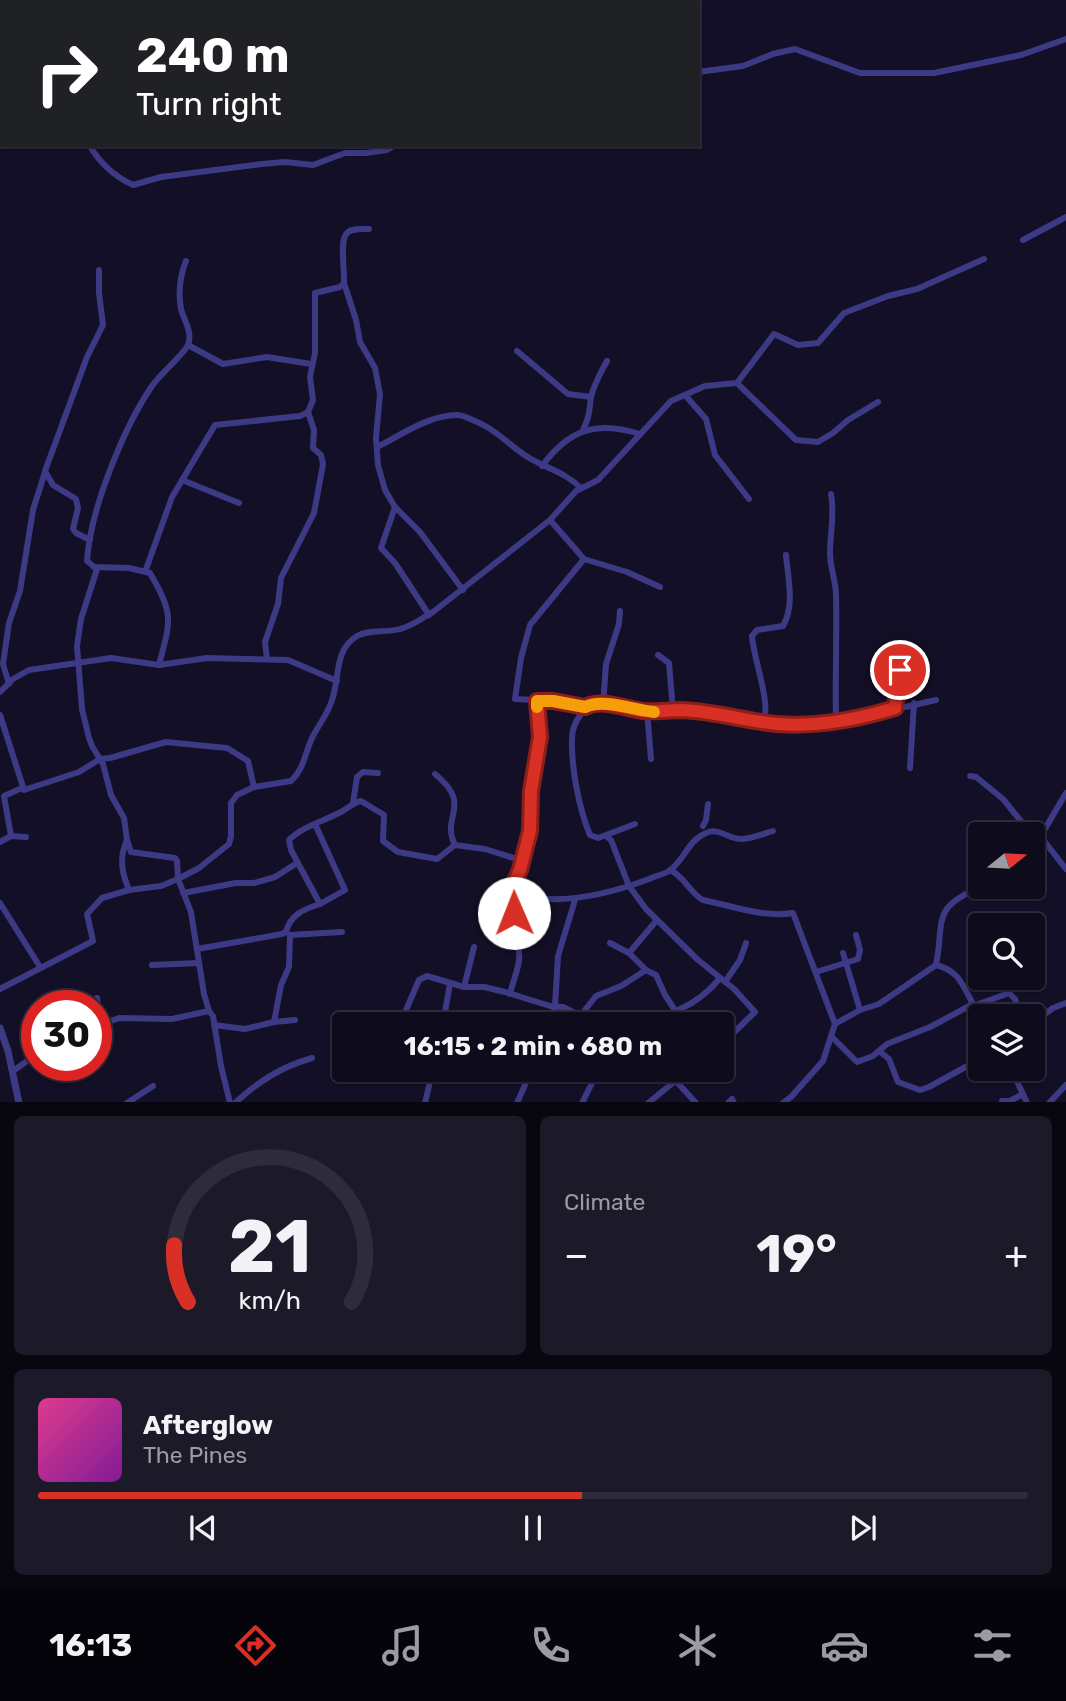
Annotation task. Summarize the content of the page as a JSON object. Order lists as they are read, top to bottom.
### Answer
{
  "north": "right",
  "page": {
    "turn": ["240 m", "Turn right"],
    "limit": "30",
    "trip": "16:15 · 2 min · 680 m",
    "tile": "Climate",
    "heat": ["−", "19°", "+"],
    "song": ["Afterglow", "The Pines"],
    "tabs": "16:13",
    "gauge": ["21", "km/h"]
  }
}
